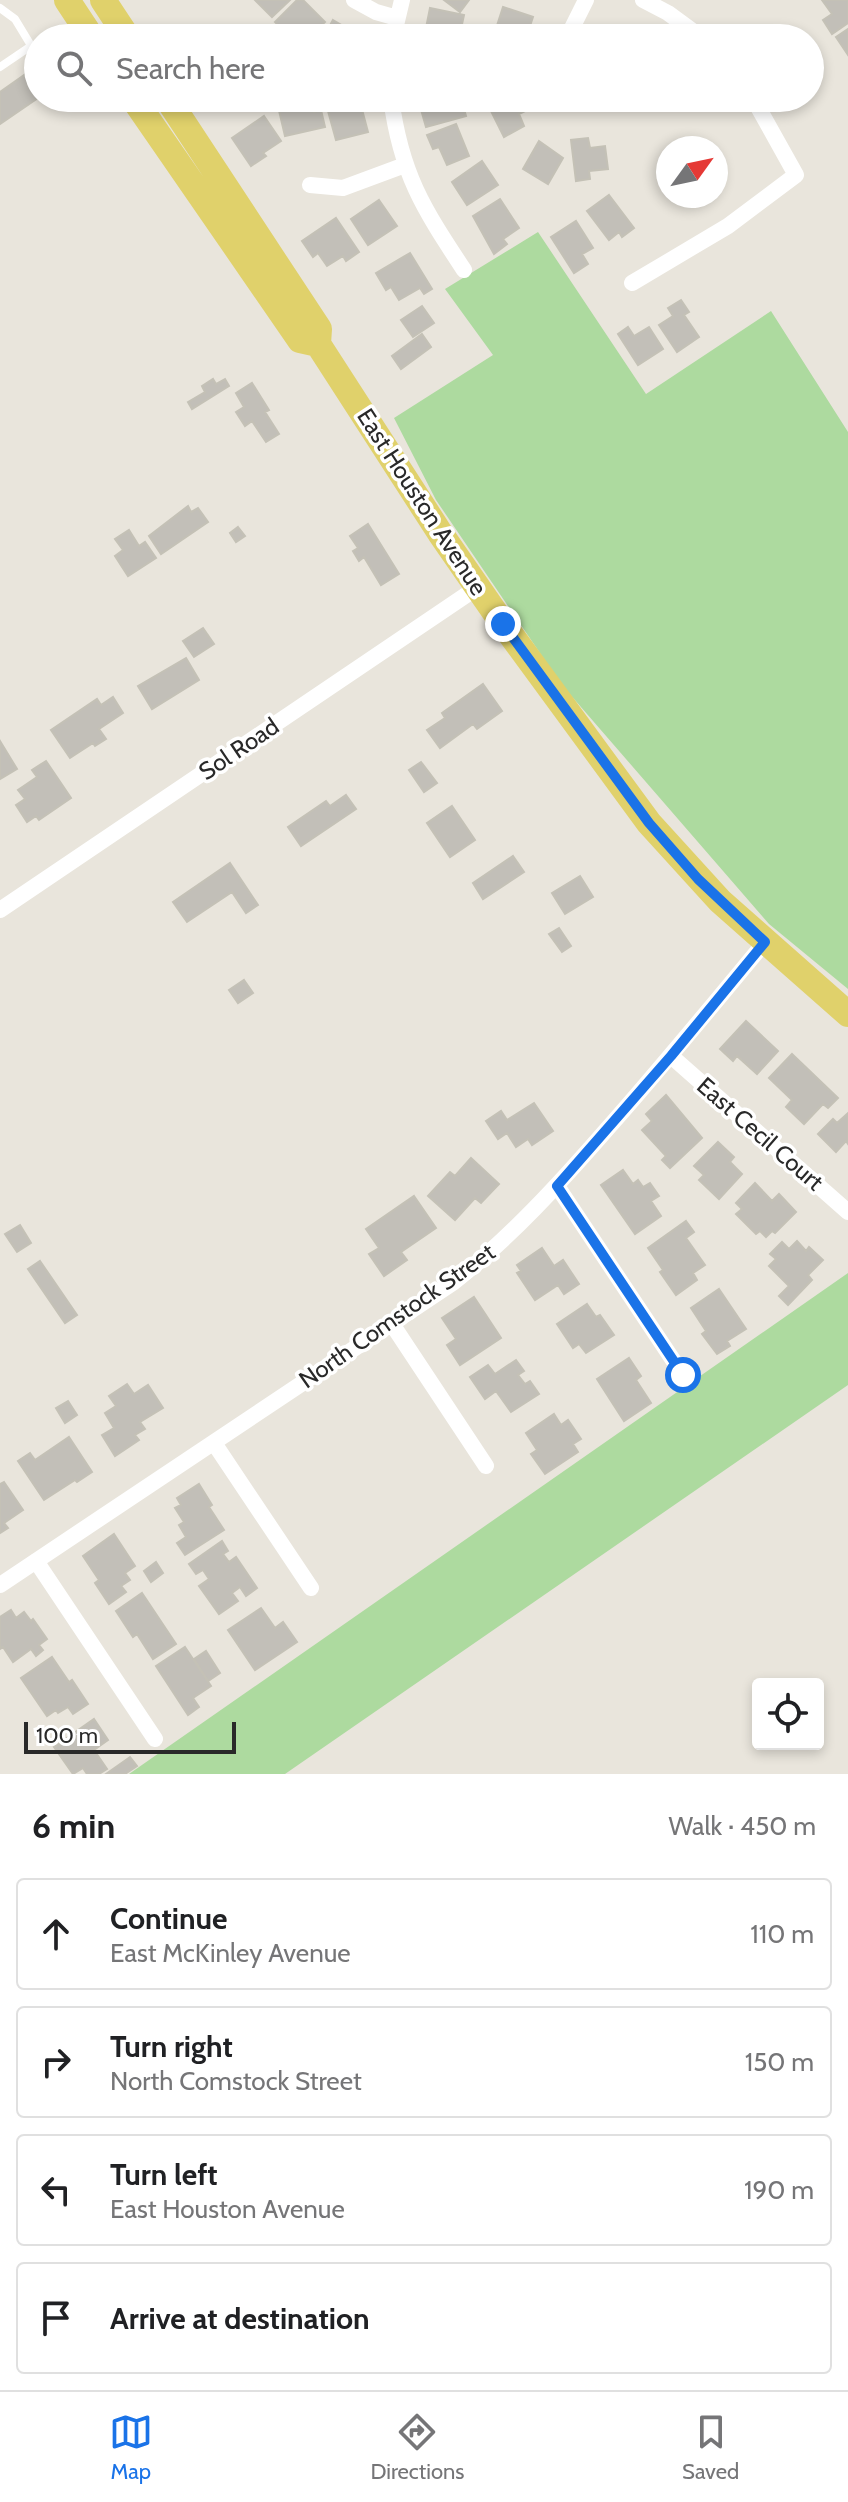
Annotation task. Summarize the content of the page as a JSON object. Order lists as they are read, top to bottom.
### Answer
{
  "streets": {
    "main road": ["East Houston Avenue"],
    "street": ["Sol Road", "East Cecil Court", "North Comstock Street"]
  },
  "crossings": [
    ["East Houston Avenue", "Sol Road"],
    ["East Houston Avenue", "North Comstock Street"],
    ["East Cecil Court", "North Comstock Street"]
  ],
  "scale_bar": "100 m",
  "north": "top right",
  "page": {
    "search": "Search here",
    "scale": "100 m",
    "heading": ["6 min", "Walk · 450 m"],
    "list": [
      ["Continue", "East McKinley Avenue", "110 m"],
      ["Turn right", "North Comstock Street", "150 m"],
      ["Turn left", "East Houston Avenue", "190 m"],
      "Arrive at destination"
    ],
    "nav": ["Map", "Directions", "Saved"]
  }
}
